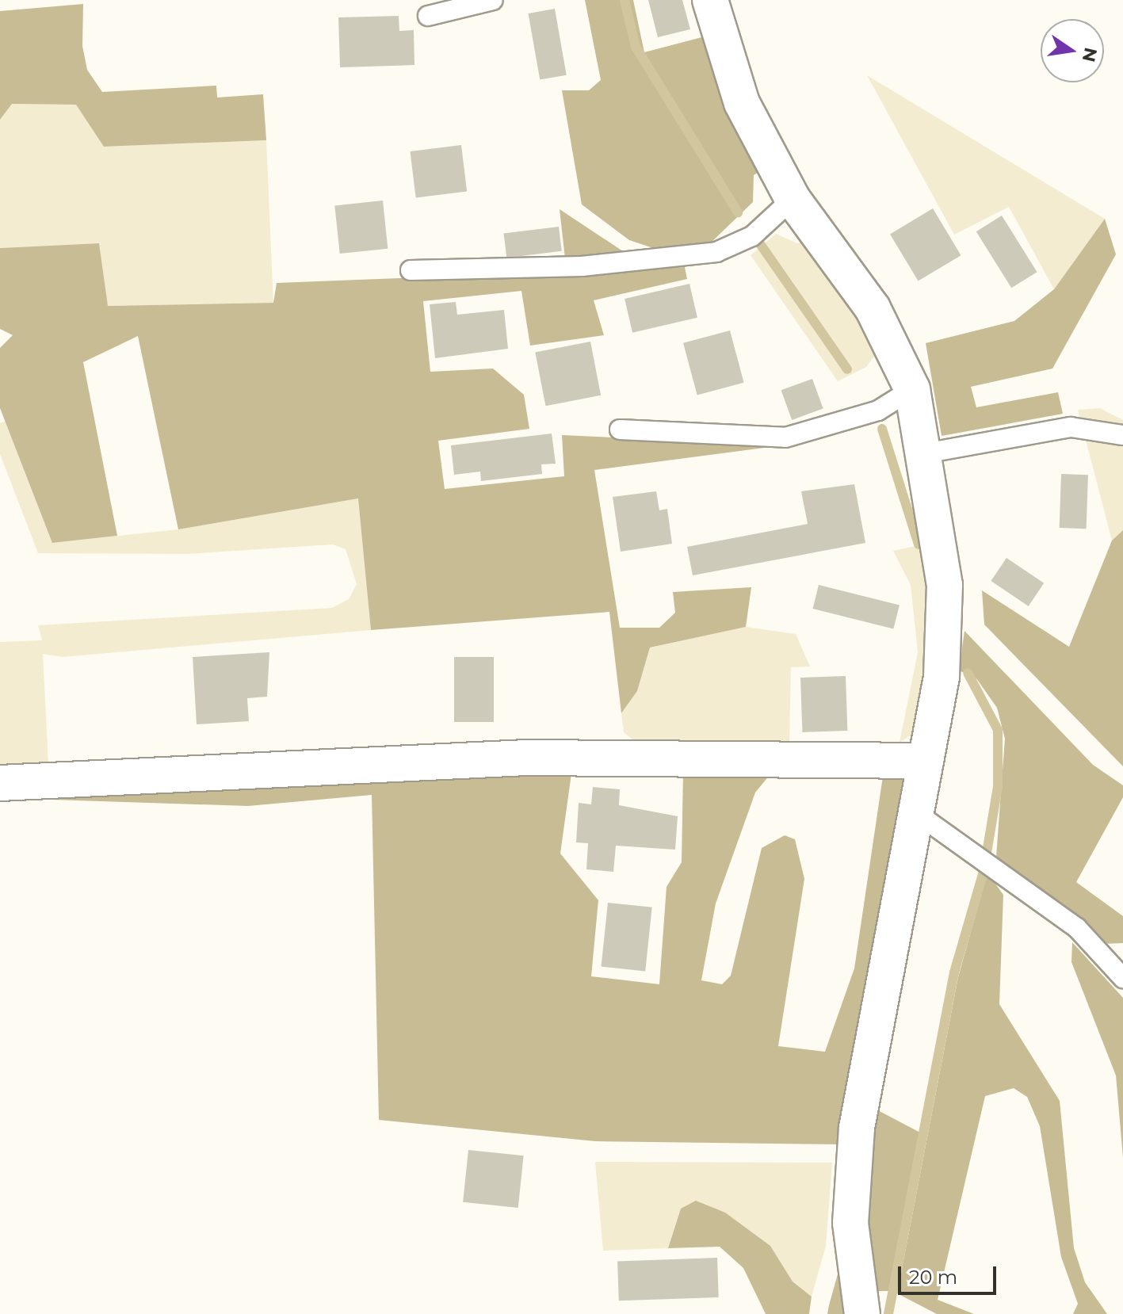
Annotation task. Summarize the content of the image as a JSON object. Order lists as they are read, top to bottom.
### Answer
{
  "scale_bar": "20 m",
  "north": "right"
}
